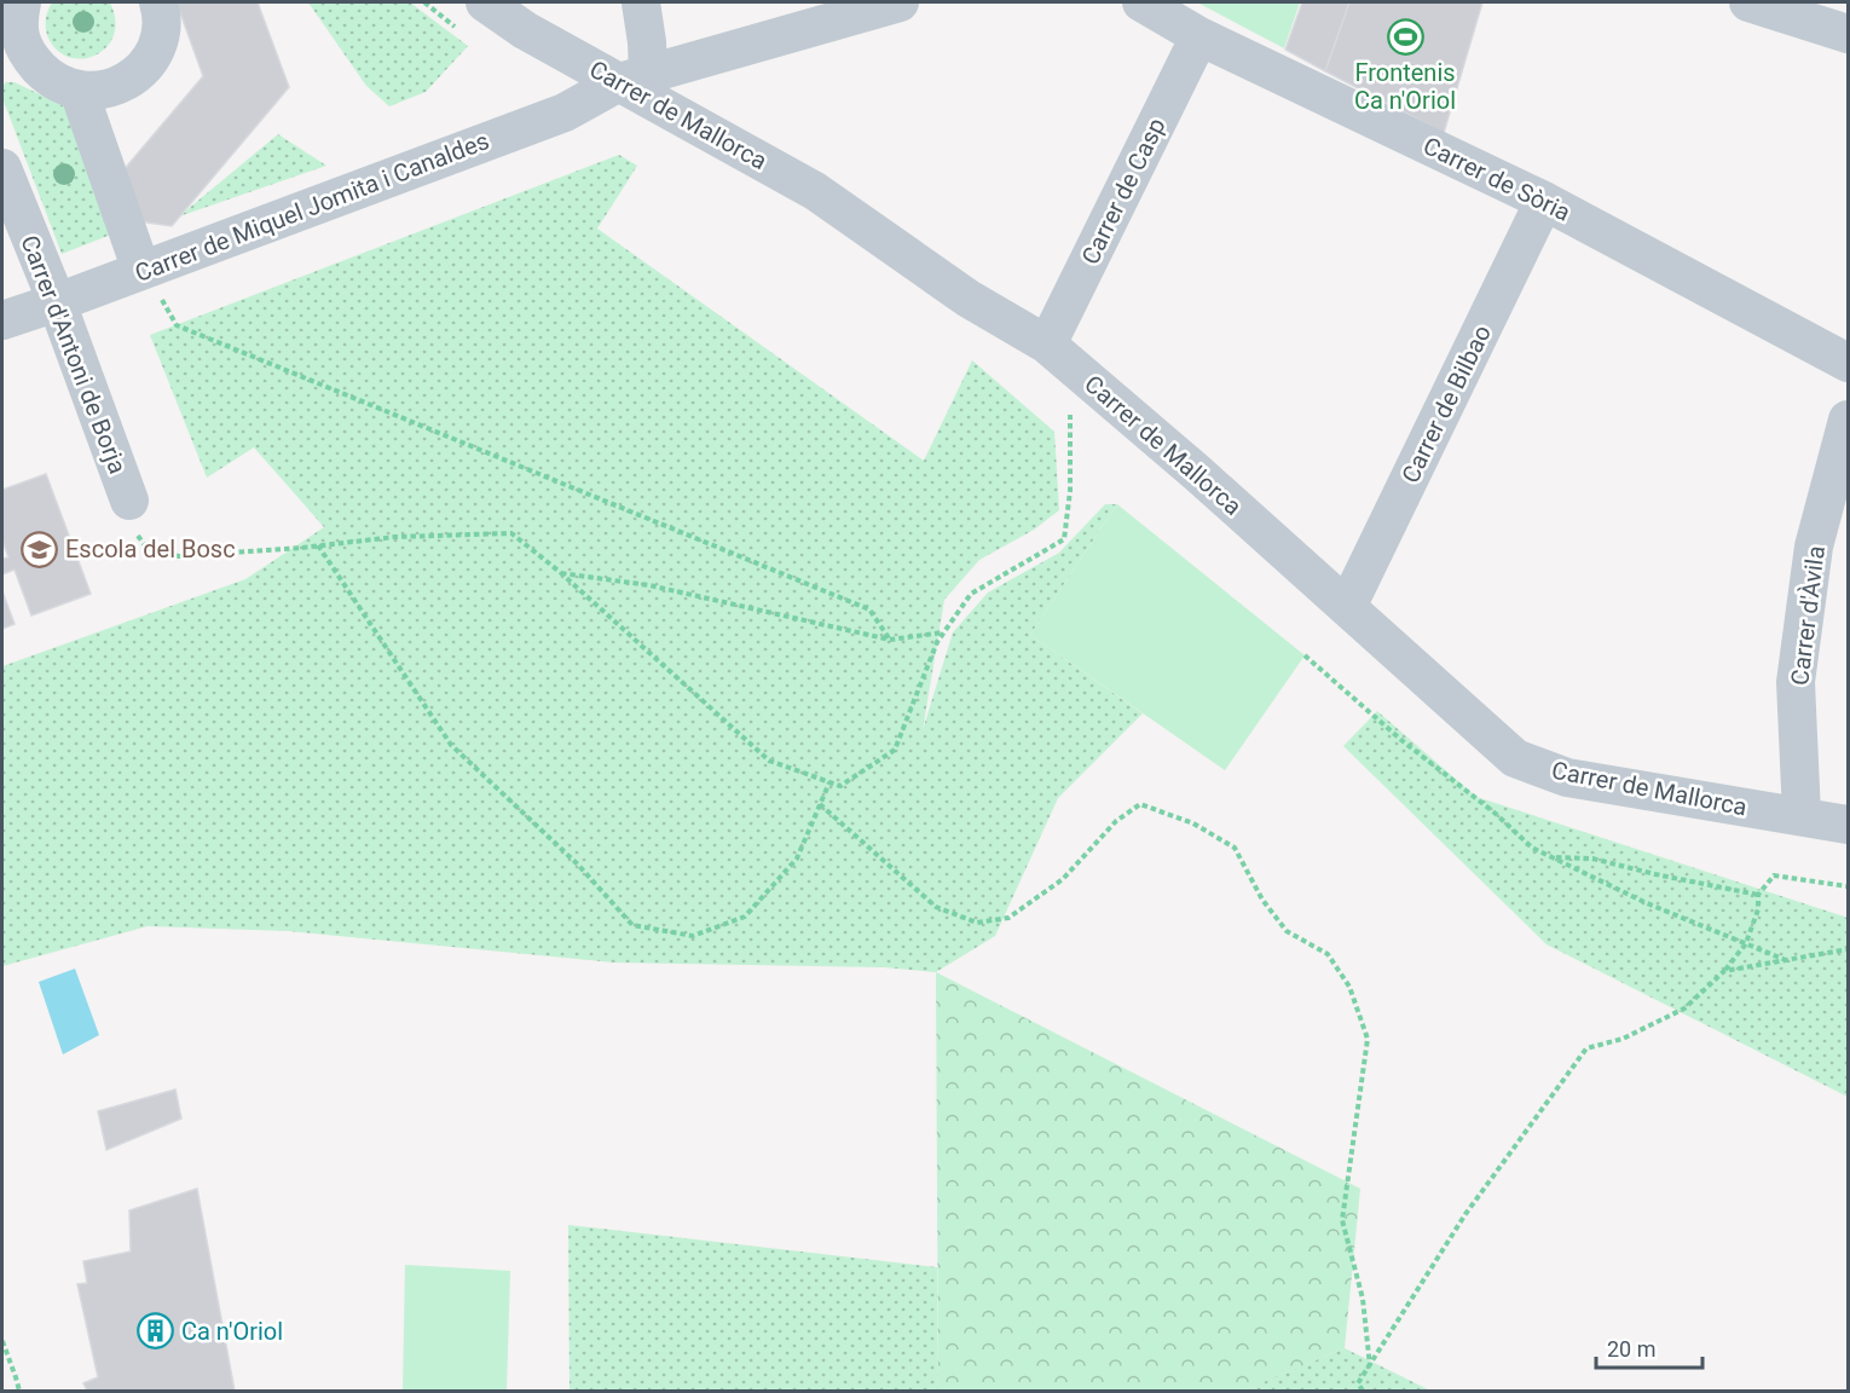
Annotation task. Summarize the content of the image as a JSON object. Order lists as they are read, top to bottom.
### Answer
{
  "streets": {
    "street": [
      "Carrer de Mallorca",
      "Carrer de Sòria",
      "Carrer de Casp",
      "Carrer de Miquel Jomita i Canaldes",
      "Carrer d'Antoni de Borja",
      "Carrer de Bilbao",
      "Carrer d'Àvila"
    ]
  },
  "crossings": [
    ["Carrer de Mallorca", "Carrer de Casp"],
    ["Carrer de Mallorca", "Carrer de Miquel Jomita i Canaldes"],
    ["Carrer de Mallorca", "Carrer de Bilbao"],
    ["Carrer de Mallorca", "Carrer d'Àvila"],
    ["Carrer de Sòria", "Carrer de Casp"],
    ["Carrer de Sòria", "Carrer de Bilbao"],
    ["Carrer de Miquel Jomita i Canaldes", "Carrer d'Antoni de Borja"]
  ],
  "places": {
    "sports": ["Frontenis Ca n'Oriol"],
    "school or university": ["Escola del Bosc"],
    "building": ["Ca n'Oriol"]
  },
  "scale_bar": "20 m"
}
